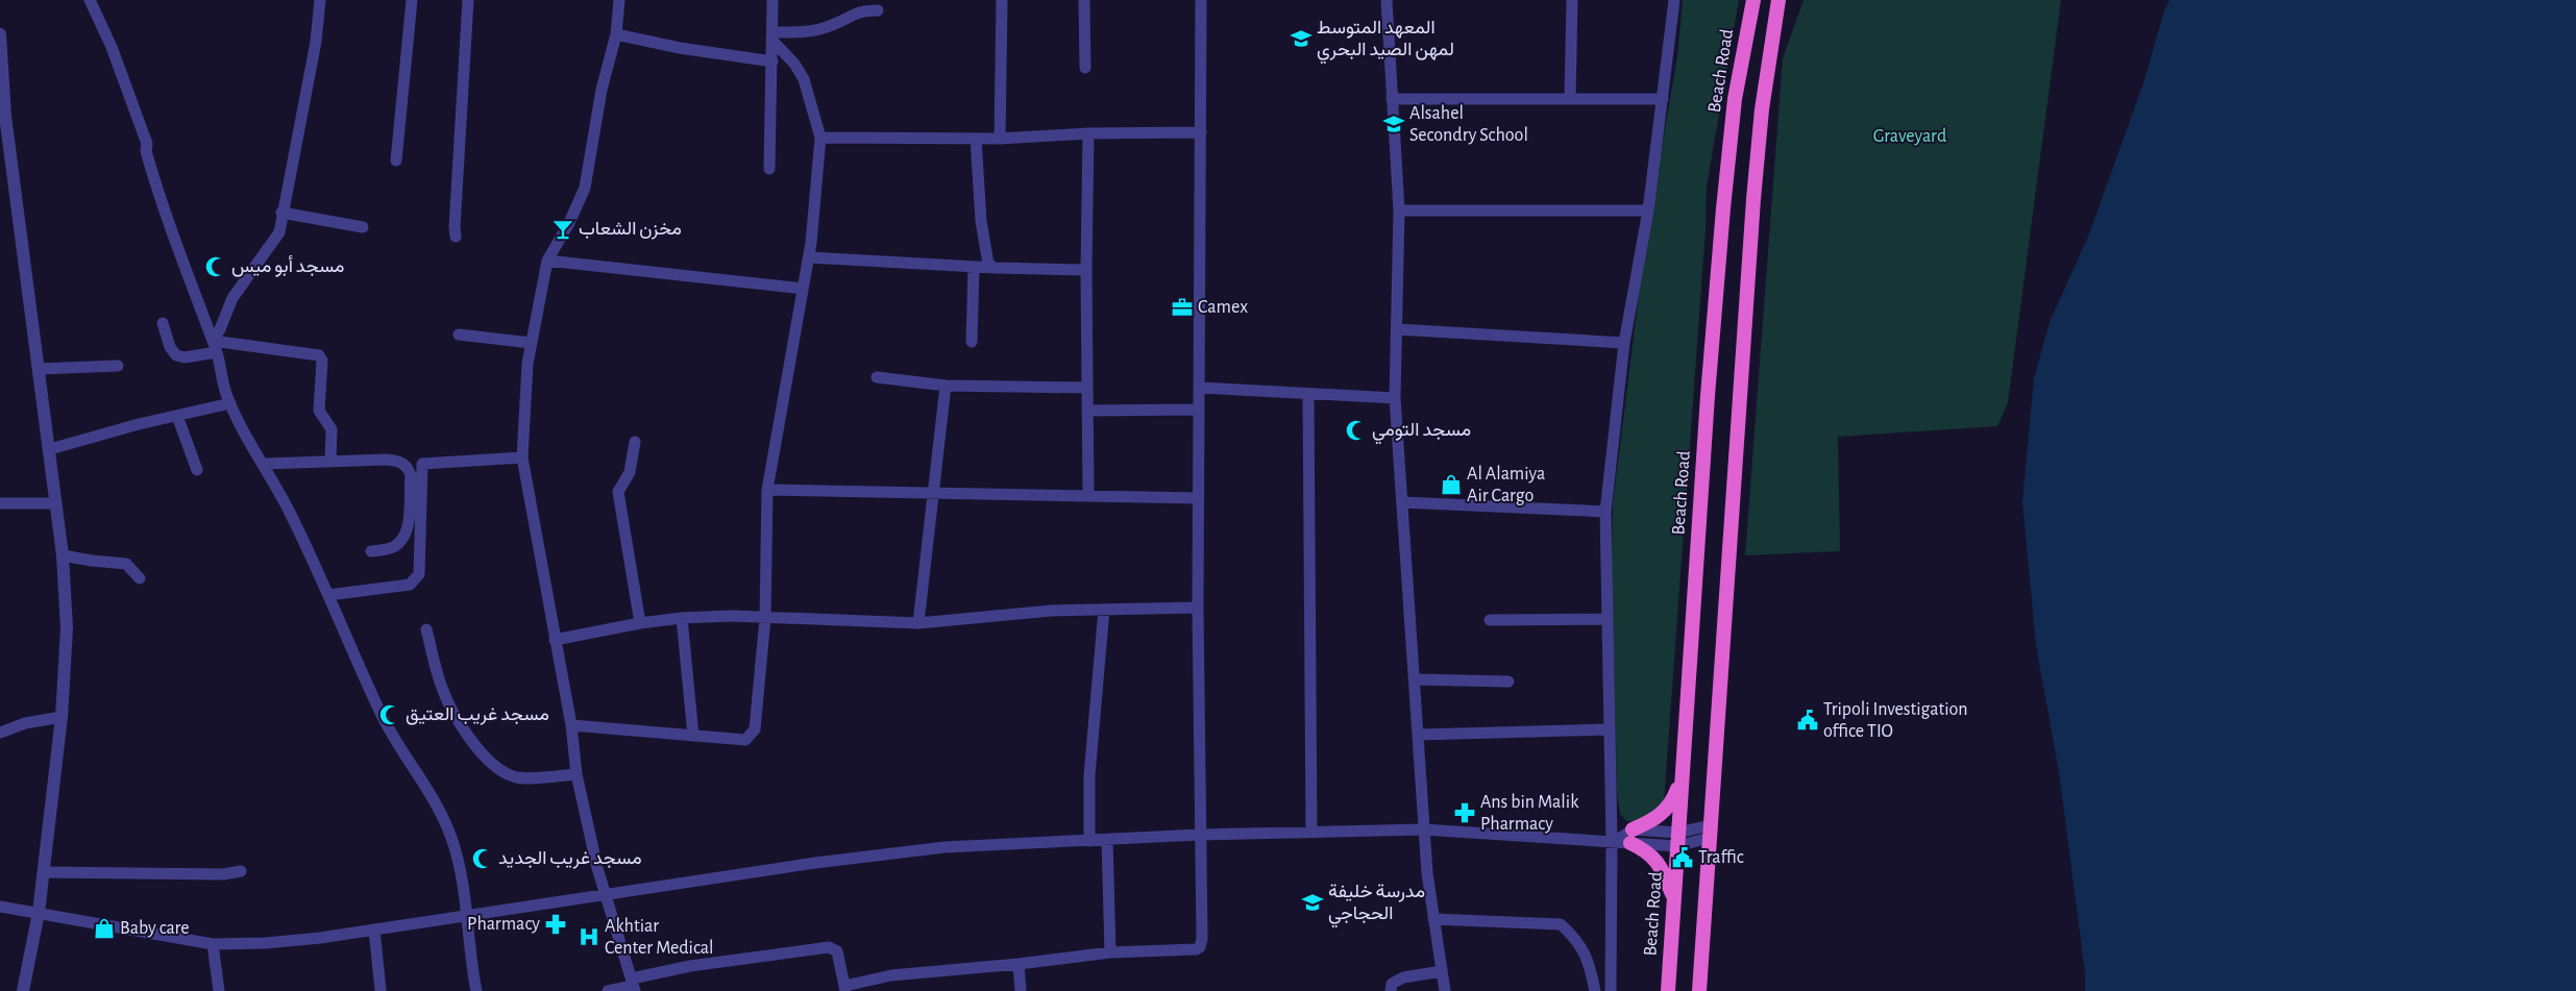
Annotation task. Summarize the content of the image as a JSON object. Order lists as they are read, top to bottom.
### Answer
{
  "streets": {
    "highway": ["Beach Road"]
  },
  "parks": ["Graveyard"],
  "places": {
    "school or university": ["المعهد المتوسط لمهن الصيد البحري", "Alsahel Secondry School", "مدرسة خليفة الحجاجي"],
    "bar": ["مخزن الشعاب"],
    "mosque": [
      "مسجد أبو ميس",
      "مسجد التومي",
      "مسجد غريب العتيق",
      "مسجد غريب الجديد"
    ],
    "office": ["Camex"],
    "shop": ["Al Alamiya Air Cargo", "Baby care"],
    "public building": ["Tripoli Investigation office TIO", "Traffic"],
    "pharmacy": ["Ans bin Malik Pharmacy", "Pharmacy"],
    "hospital": ["Akhtiar Center Medical"]
  }
}
